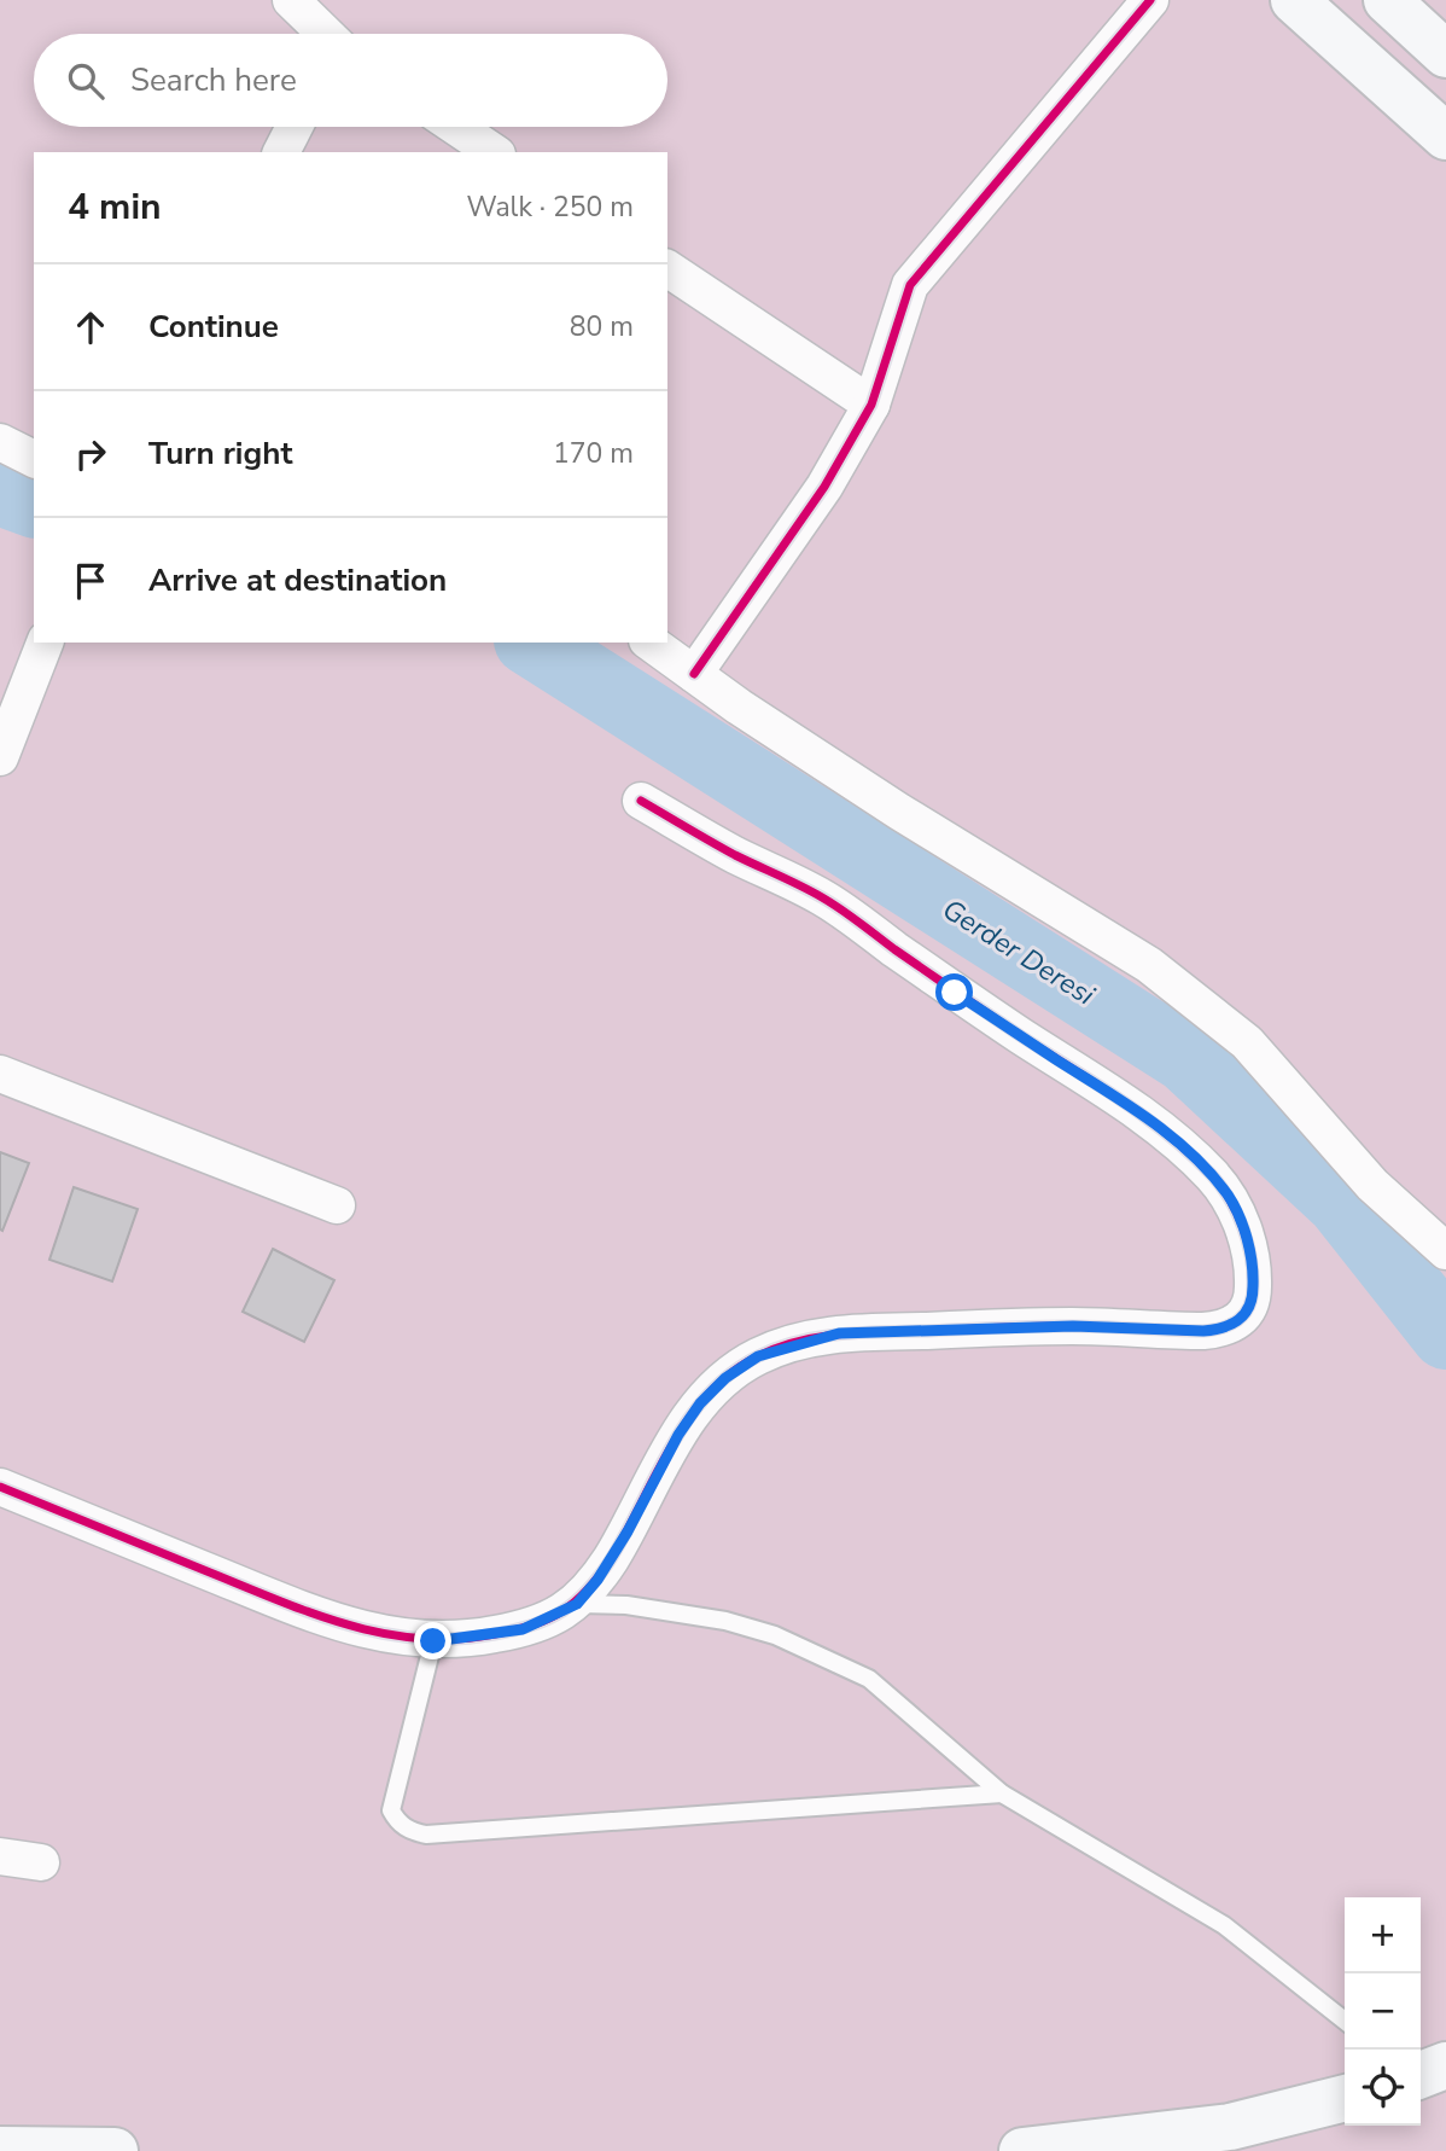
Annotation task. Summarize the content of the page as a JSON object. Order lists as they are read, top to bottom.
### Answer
{
  "water": ["Gerder Deresi"],
  "page": {
    "search": "Search here",
    "heading": ["4 min", "Walk · 250 m"],
    "list": [
      ["Continue", "80 m"],
      ["Turn right", "170 m"],
      "Arrive at destination"
    ],
    "map_buttons": ["+", "−"]
  }
}
